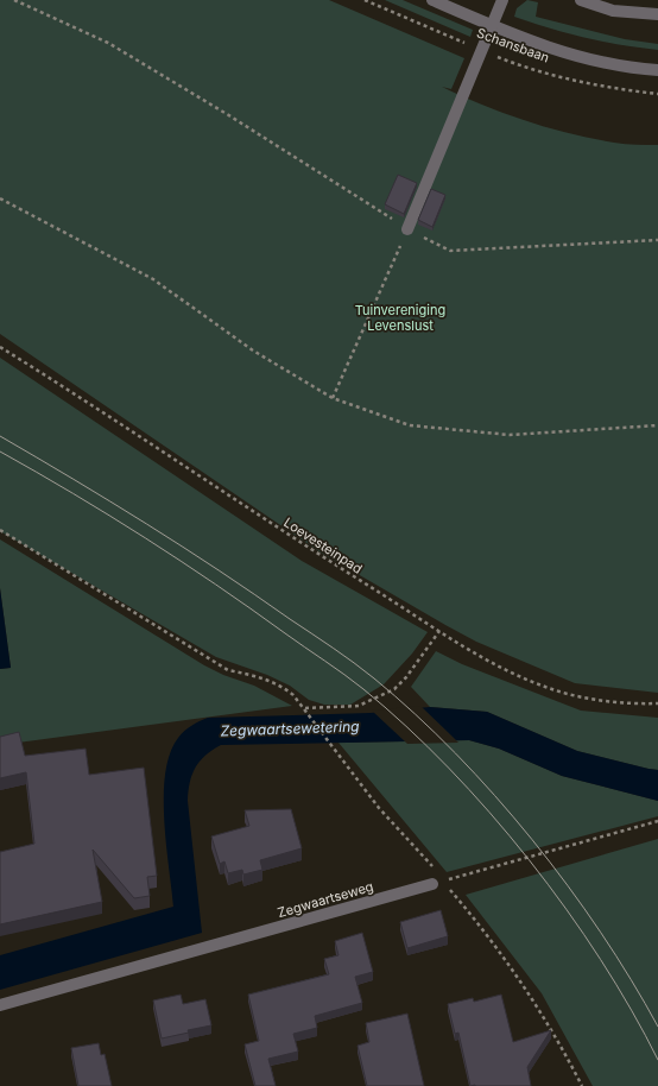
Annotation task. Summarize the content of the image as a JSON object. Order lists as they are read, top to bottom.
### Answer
{
  "streets": {
    "street": ["Schansbaan", "Zegwaartseweg"],
    "path": ["Loevesteinpad"]
  },
  "water": ["Zegwaartsewetering"],
  "parks": ["Tuinvereniging Levenslust"]
}
